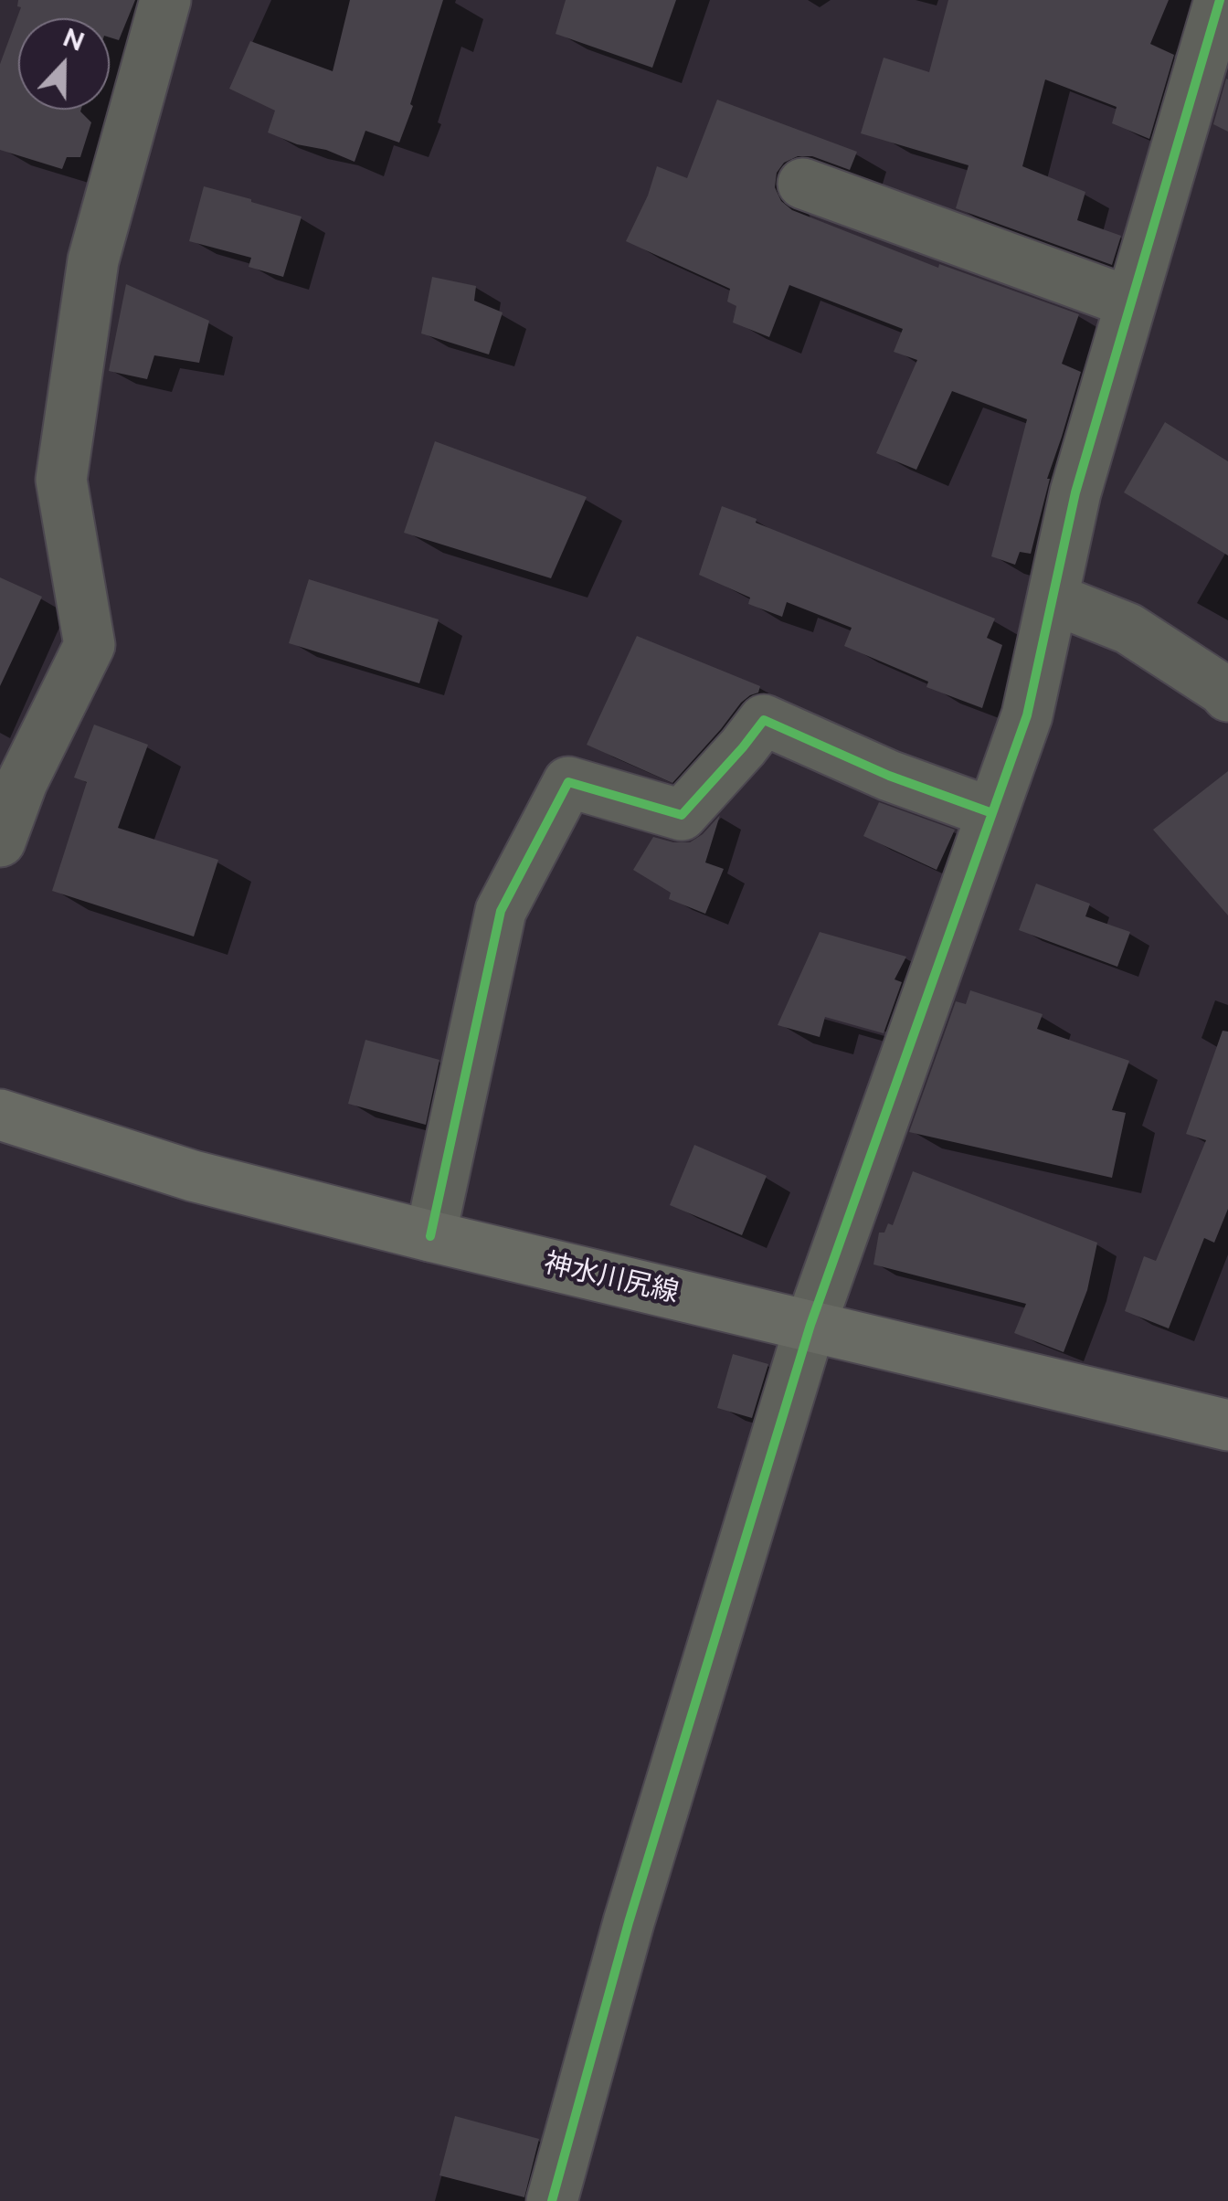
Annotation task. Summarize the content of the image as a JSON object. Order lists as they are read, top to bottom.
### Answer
{
  "streets": {
    "main road": ["神水川尻線"]
  },
  "north": "top"
}
